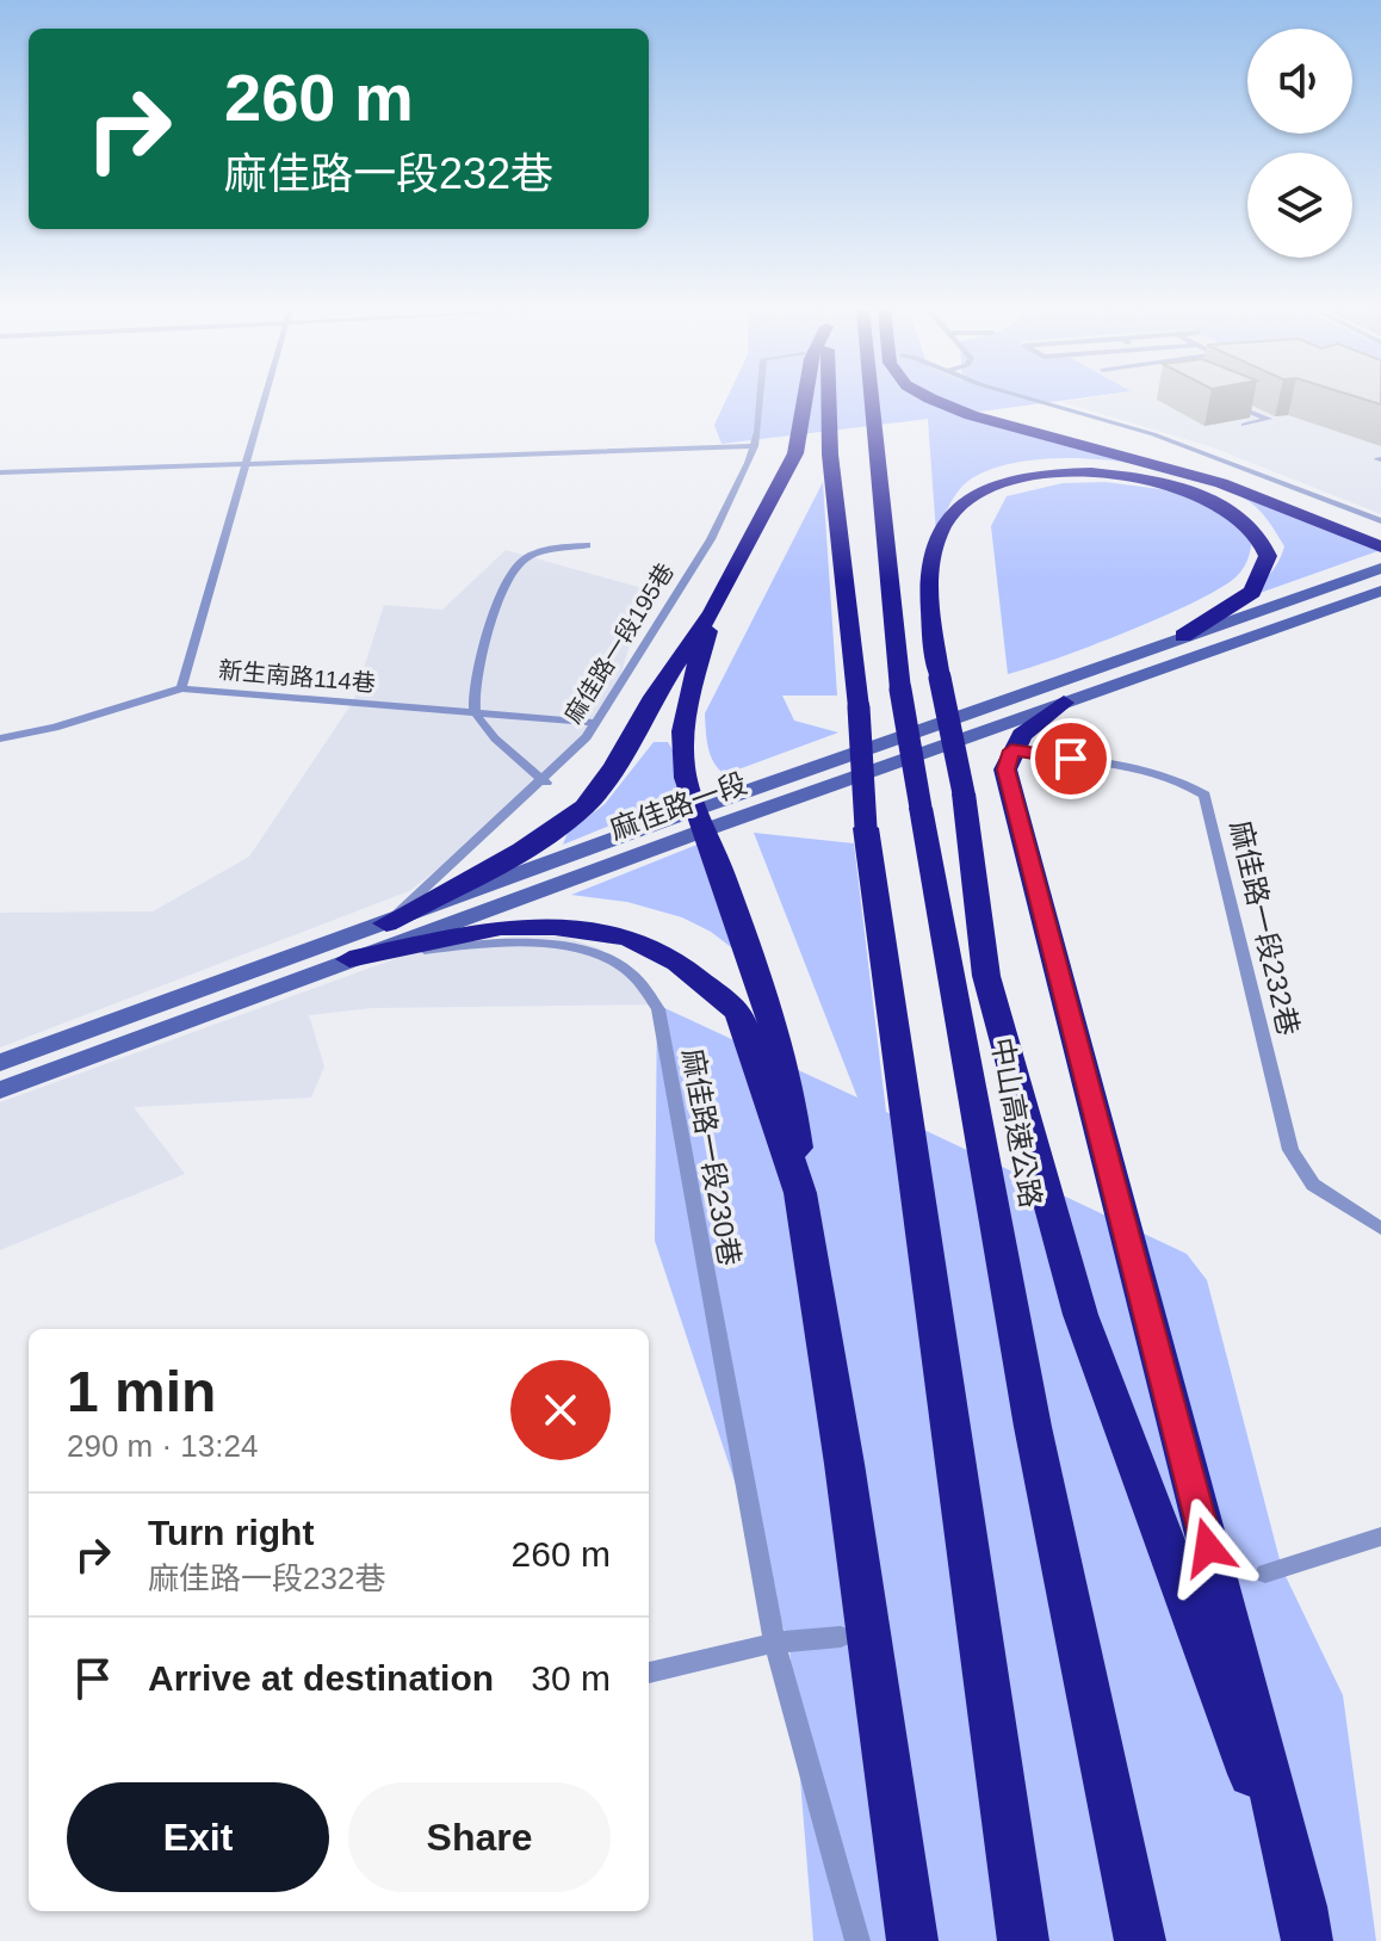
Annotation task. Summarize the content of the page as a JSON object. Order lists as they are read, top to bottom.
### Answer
{
  "streets": {
    "highway": ["中山高速公路"],
    "main road": ["麻佳路一段"],
    "lane": [
      "麻佳路一段195巷",
      "新生南路114巷",
      "麻佳路一段232巷",
      "麻佳路一段230巷"
    ]
  },
  "crossings": [
    ["麻佳路一段195巷", "新生南路114巷"],
    ["麻佳路一段195巷", "麻佳路一段"],
    ["麻佳路一段", "麻佳路一段230巷"]
  ],
  "page": {
    "turn": ["260 m", "麻佳路一段232巷"],
    "heading": ["1 min", "290 m · 13:24"],
    "list": [
      {
        "name": "Turn right",
        "note": "麻佳路一段232巷",
        "value": "260 m"
      },
      {
        "name": "Arrive at destination",
        "value": "30 m"
      }
    ],
    "buttons": ["Exit", "Share"]
  }
}
